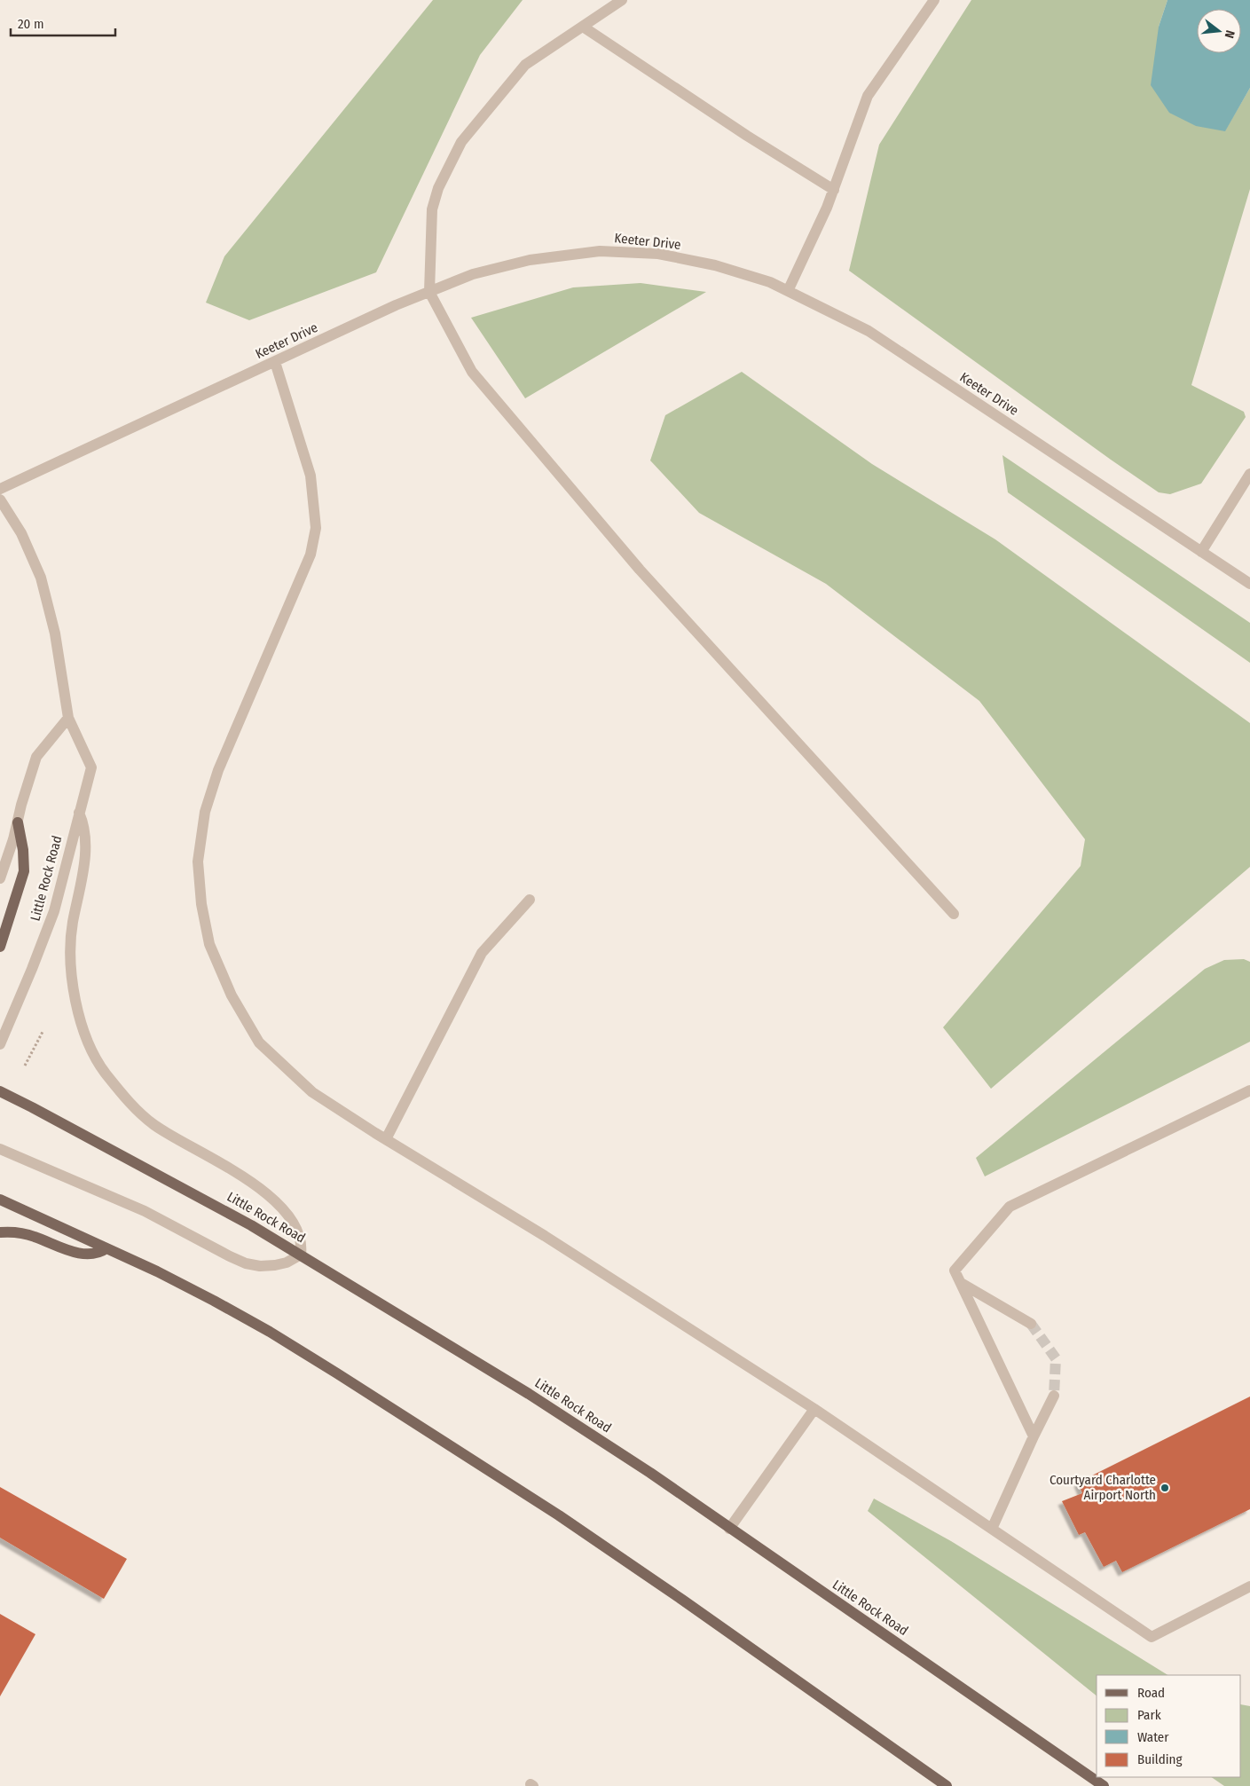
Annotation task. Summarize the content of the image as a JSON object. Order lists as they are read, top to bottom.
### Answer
{
  "streets": {
    "main road": ["Little Rock Road"],
    "street": ["Keeter Drive"]
  },
  "places": ["Courtyard Charlotte Airport North"],
  "legend": [
    "Road",
    "Park",
    "Water",
    "Building"
  ],
  "scale_bar": "20 m",
  "north": "right"
}
